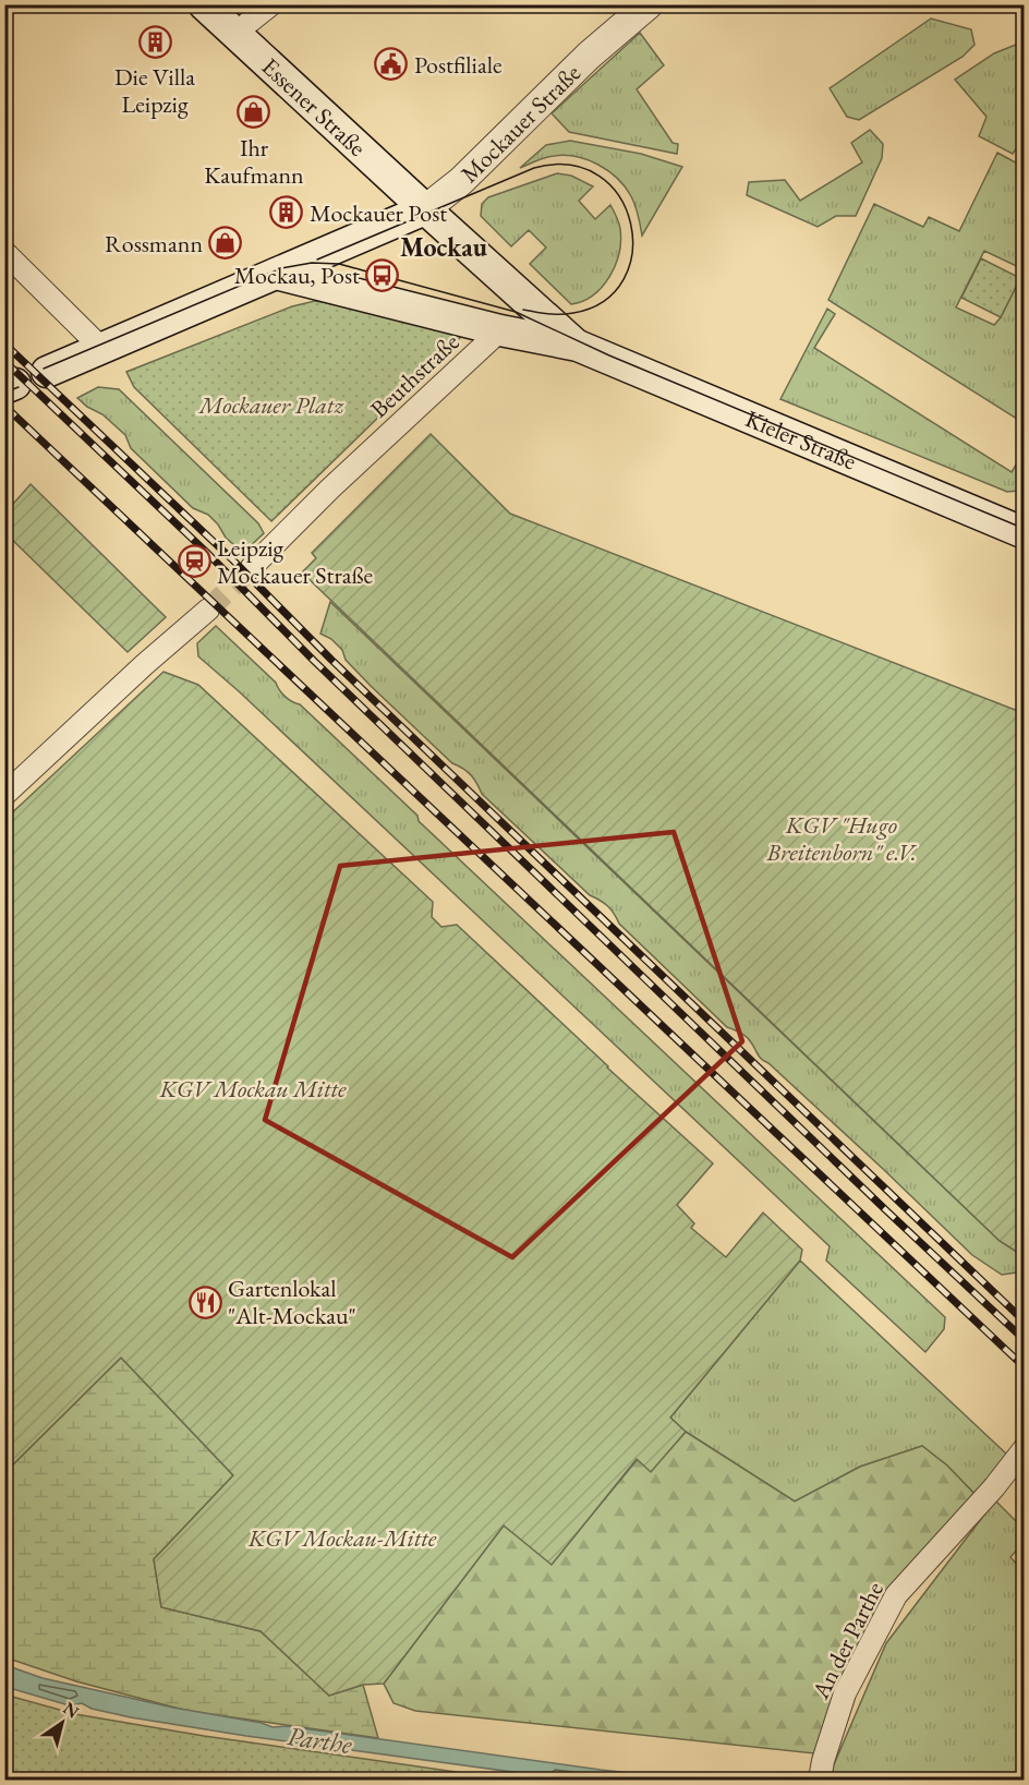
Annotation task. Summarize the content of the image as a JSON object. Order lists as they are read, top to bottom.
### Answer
{
  "streets": {
    "main road": ["Essener Straße", "Mockauer Straße", "Kieler Straße"],
    "street": ["Beuthstraße", "An der Parthe"]
  },
  "crossings": [
    ["Essener Straße", "Mockauer Straße"],
    ["Essener Straße", "Kieler Straße"],
    ["Mockauer Straße", "Kieler Straße"],
    ["Beuthstraße", "Kieler Straße"]
  ],
  "districts": ["Mockau"],
  "water": ["Parthe"],
  "parks": [
    "Mockauer Platz",
    "KGV \"Hugo Breitenborn\" e.V.",
    "KGV Mockau Mitte",
    "KGV Mockau-Mitte"
  ],
  "places": {
    "building": ["Die Villa Leipzig", "Mockauer Post"],
    "public building": ["Postfiliale"],
    "shop": ["Ihr Kaufmann", "Rossmann"],
    "bus stop": ["Mockau, Post"],
    "station": ["Leipzig Mockauer Straße"],
    "restaurant": ["Gartenlokal \"Alt-Mockau\""]
  },
  "north": "top right"
}
